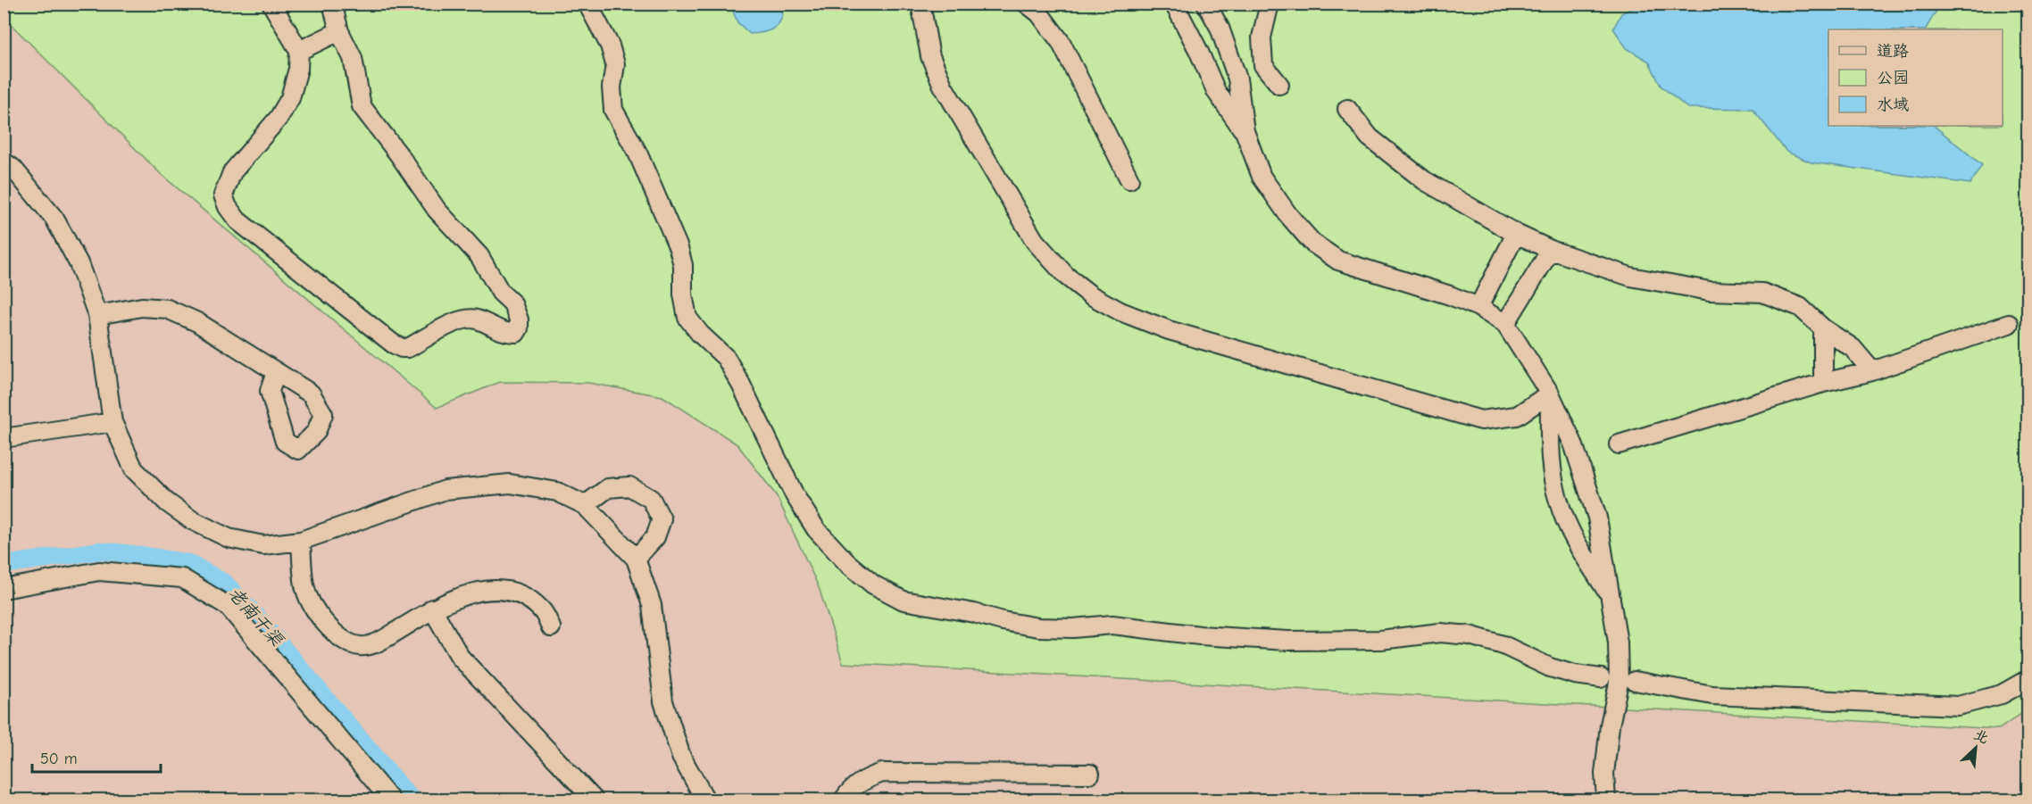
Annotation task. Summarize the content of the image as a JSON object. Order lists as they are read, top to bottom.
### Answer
{
  "water": ["老南干渠"],
  "legend": ["道路", "公园", "水域"],
  "scale_bar": "50 m",
  "north": "top right"
}
